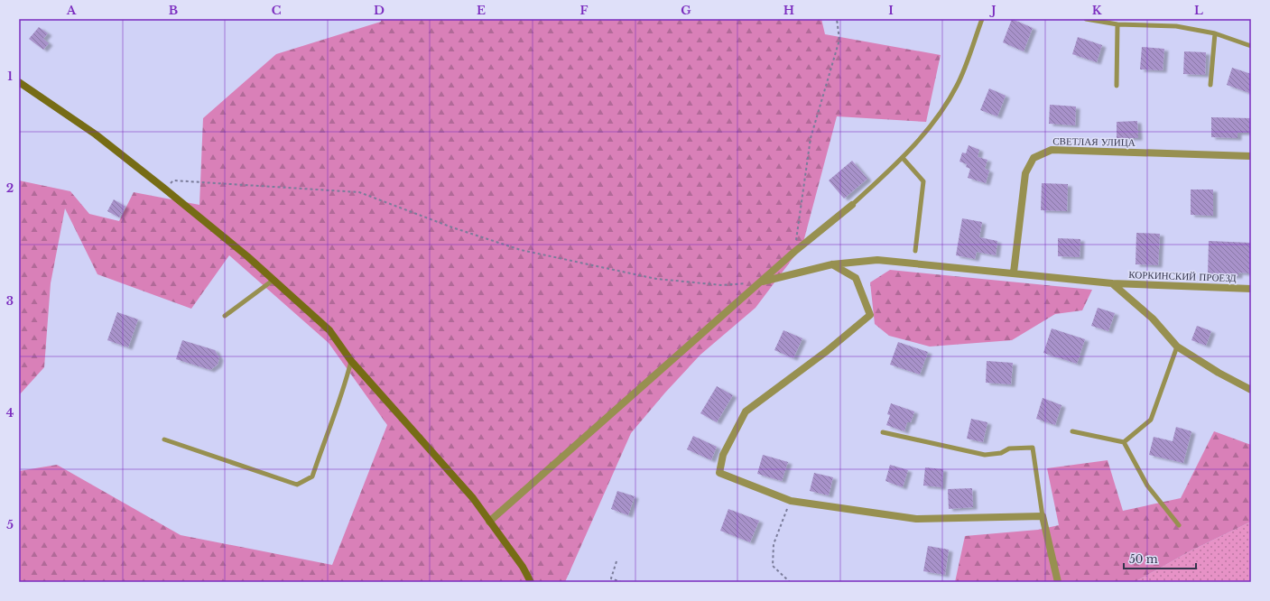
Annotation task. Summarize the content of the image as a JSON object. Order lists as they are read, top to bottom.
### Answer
{
  "streets": {
    "street": ["СВЕТЛАЯ УЛИЦА", "КОРКИНСКИЙ ПРОЕЗД"]
  },
  "crossings": [
    ["СВЕТЛАЯ УЛИЦА", "КОРКИНСКИЙ ПРОЕЗД"]
  ],
  "scale_bar": "50 m",
  "grid": {
    "columns": [
      "A",
      "B",
      "C",
      "D",
      "E",
      "F",
      "G",
      "H",
      "I",
      "J",
      "K",
      "L"
    ],
    "rows": [
      "1",
      "2",
      "3",
      "4",
      "5"
    ]
  }
}
